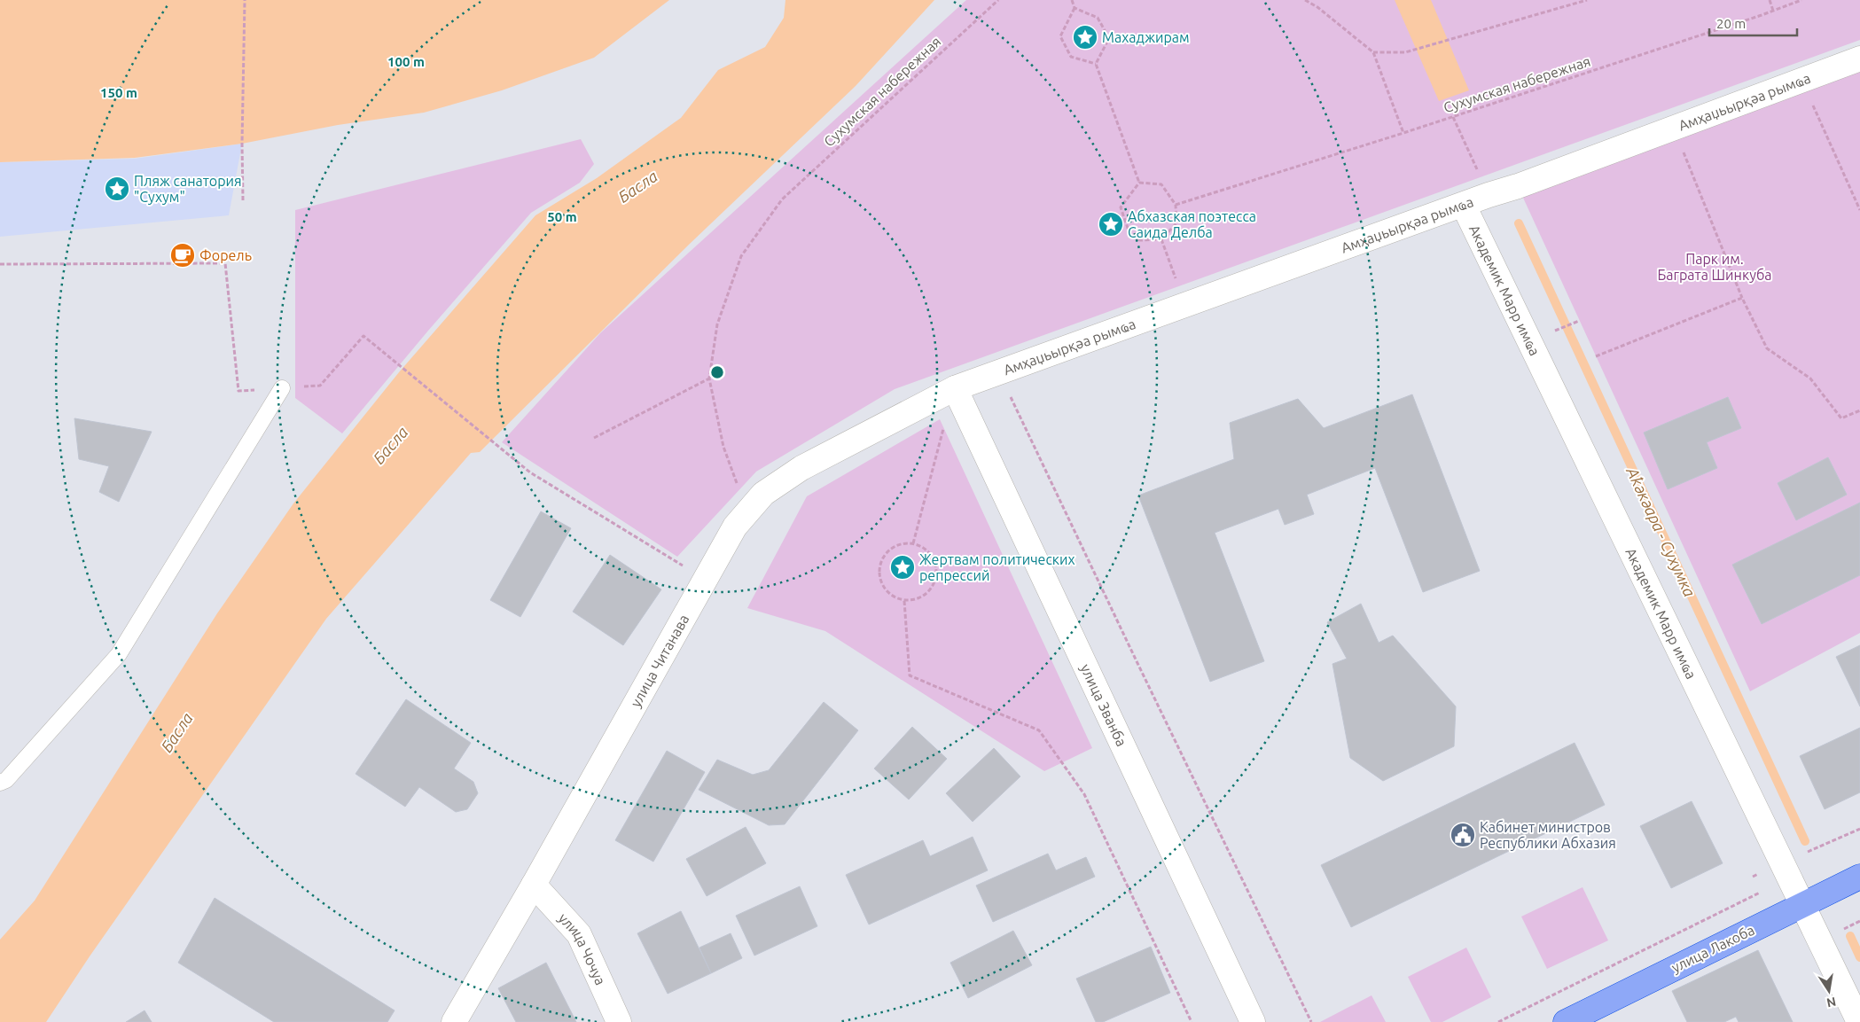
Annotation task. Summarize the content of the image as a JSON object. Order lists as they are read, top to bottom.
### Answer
{
  "streets": {
    "highway": ["улица Лакоба"],
    "street": [
      "Амҳаџьырқәа рымҩа",
      "Академик Марр имҩа",
      "улица Читанава",
      "улица Званба",
      "улица Чочуа"
    ],
    "path": ["Сухумская набережная"]
  },
  "crossings": [
    ["Амҳаџьырқәа рымҩа", "Академик Марр имҩа"],
    ["Амҳаџьырқәа рымҩа", "улица Читанава"],
    ["Амҳаџьырқәа рымҩа", "улица Званба"],
    ["Академик Марр имҩа", "улица Лакоба"],
    ["улица Читанава", "улица Званба"],
    ["улица Читанава", "улица Чочуа"]
  ],
  "water": ["Басла", "Аҟәкәара - Сухумка"],
  "parks": ["Парк им. Баграта Шинкуба"],
  "places": {
    "place": [
      "Махаджирам",
      "Пляж санатория \"Сухум\"",
      "Абхазская поэтесса Саида Делба",
      "Жертвам политических репрессий"
    ],
    "cafe": ["Форель"],
    "public building": ["Кабинет министров Республики Абхазия"]
  },
  "scale_bar": "20 m",
  "north": "bottom",
  "rings": ["100 m", "150 m", "50 m"]
}
